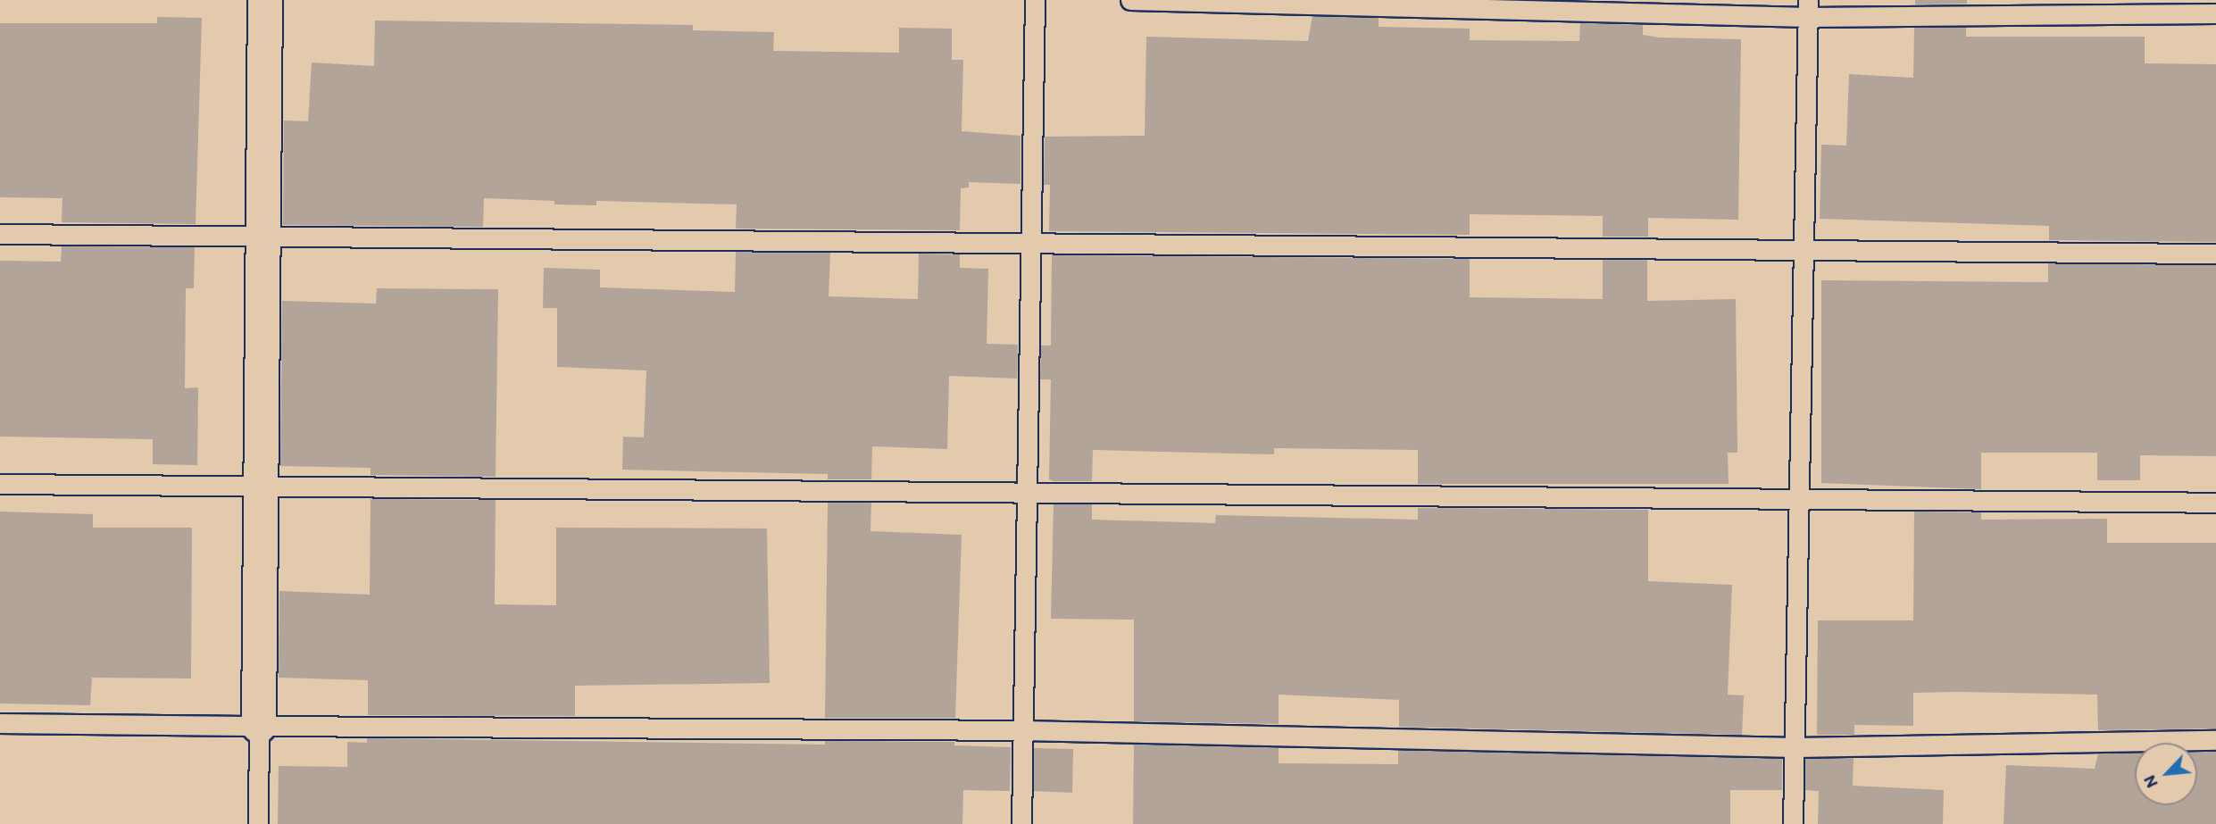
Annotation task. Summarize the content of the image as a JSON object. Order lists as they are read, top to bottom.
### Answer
{
  "north": "bottom left"
}
